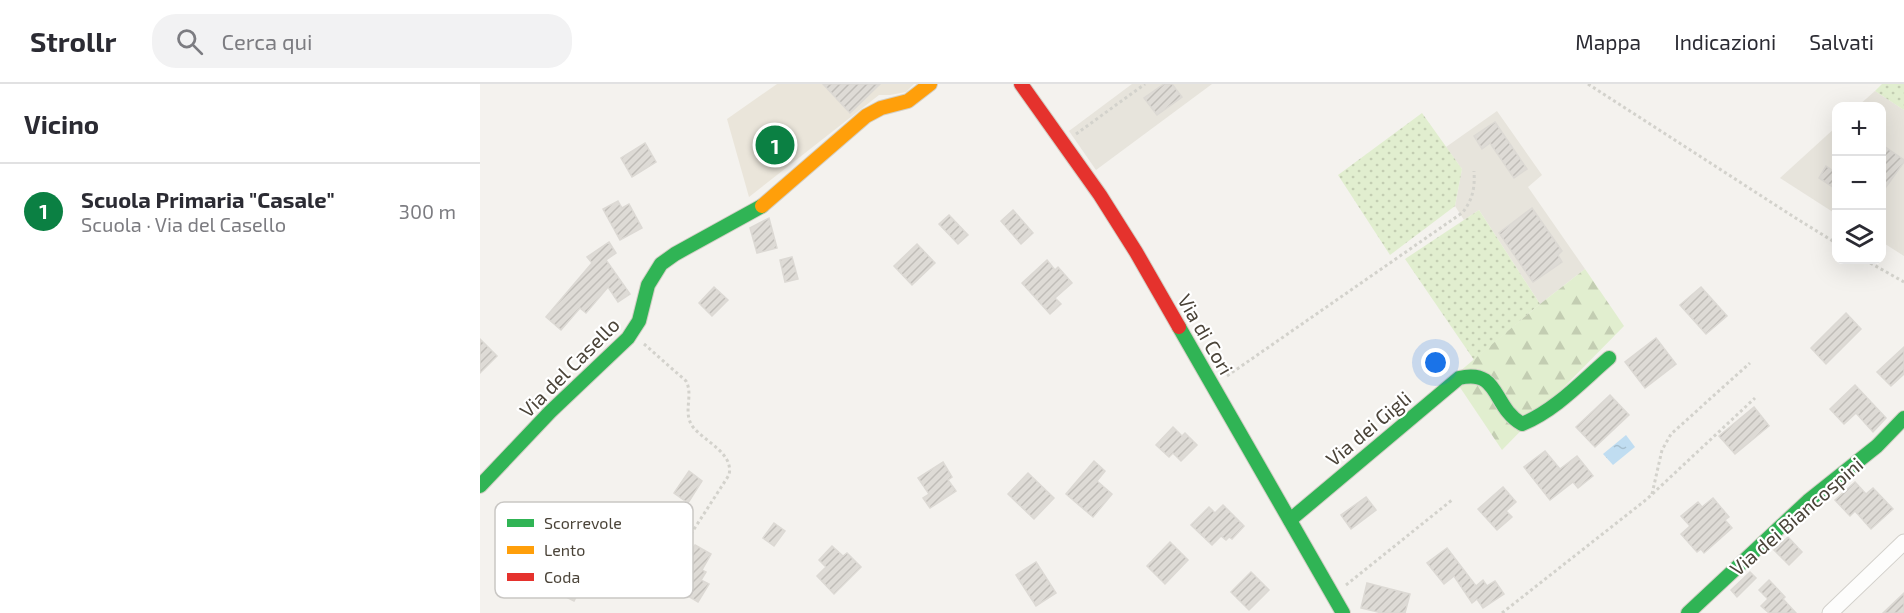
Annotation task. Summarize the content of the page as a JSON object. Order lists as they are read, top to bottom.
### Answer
{
  "streets": {
    "street": [
      "Via di Cori",
      "Via del Casello",
      "Via dei Gigli",
      "Via dei Biancospini"
    ]
  },
  "crossings": [
    ["Via di Cori", "Via dei Gigli"]
  ],
  "legend": ["Scorrevole", "Lento", "Coda"],
  "page": {
    "header": "Strollr",
    "search": "Cerca qui",
    "nav": ["Mappa", "Indicazioni", "Salvati"],
    "heading": "Vicino",
    "map_buttons": ["+", "−"],
    "pins": "1",
    "list": [
      {
        "mark": "1",
        "name": "Scuola Primaria \"Casale\"",
        "note": "Scuola · Via del Casello",
        "value": "300 m"
      }
    ]
  }
}
